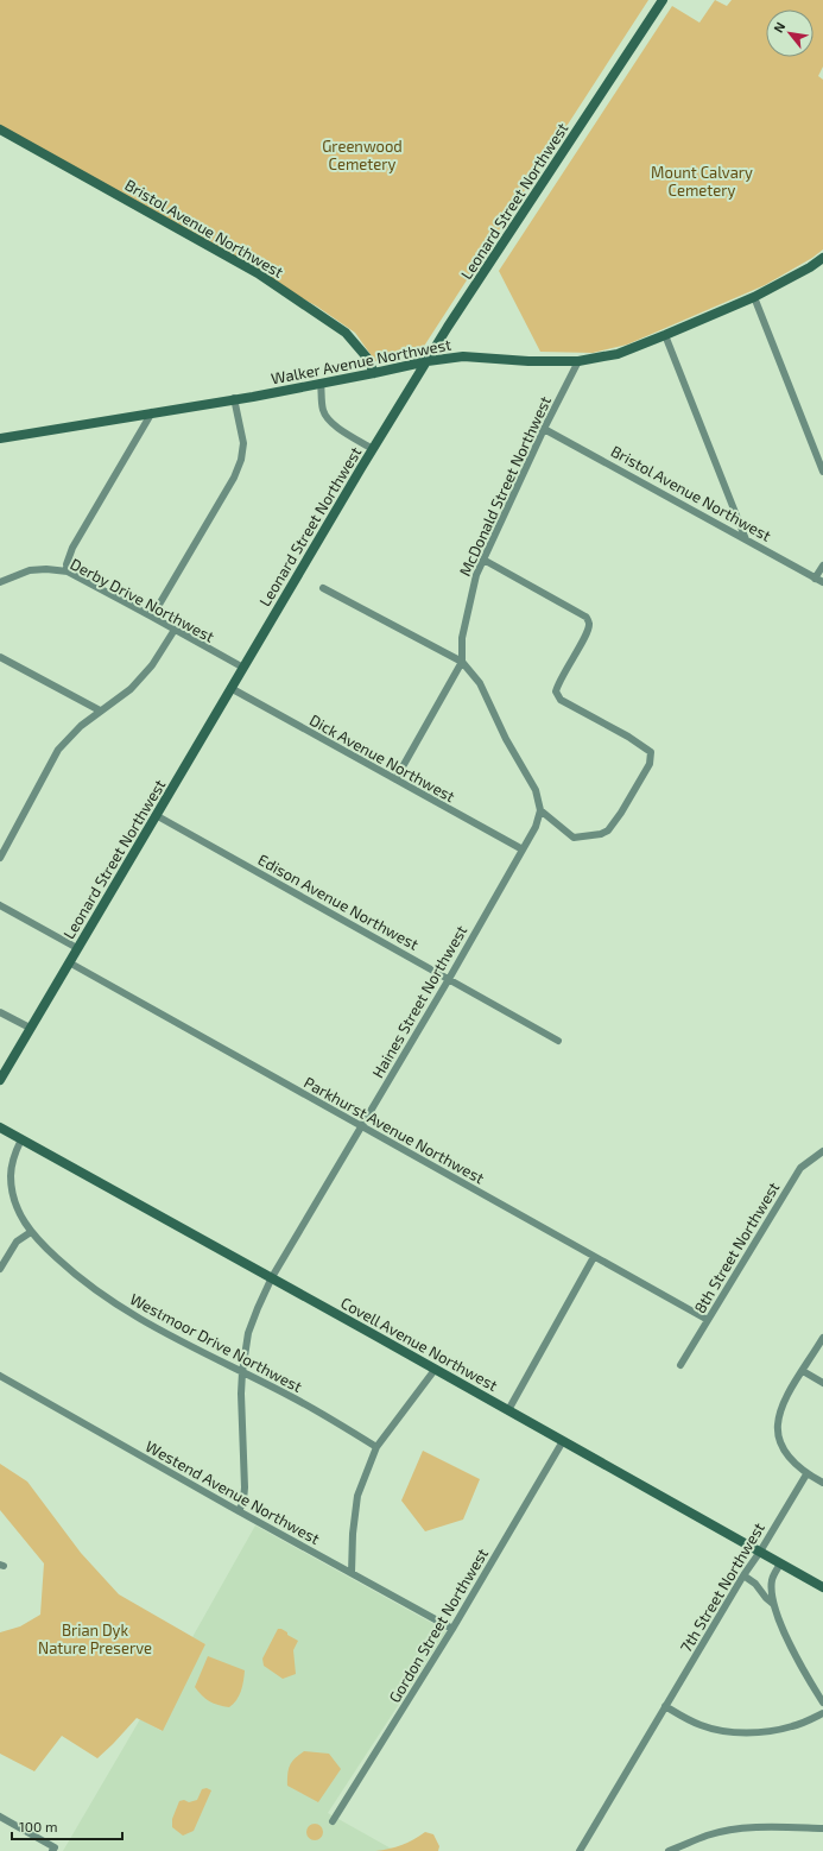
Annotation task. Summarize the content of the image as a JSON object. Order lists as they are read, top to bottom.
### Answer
{
  "streets": {
    "main road": [
      "Leonard Street Northwest",
      "Bristol Avenue Northwest",
      "Walker Avenue Northwest",
      "Covell Avenue Northwest"
    ],
    "street": [
      "McDonald Street Northwest",
      "Derby Drive Northwest",
      "Dick Avenue Northwest",
      "Edison Avenue Northwest",
      "Haines Street Northwest",
      "Parkhurst Avenue Northwest",
      "8th Street Northwest",
      "Westmoor Drive Northwest",
      "Westend Avenue Northwest",
      "7th Street Northwest",
      "Gordon Street Northwest"
    ]
  },
  "crossings": [
    ["Leonard Street Northwest", "Walker Avenue Northwest"],
    ["Leonard Street Northwest", "Derby Drive Northwest"],
    ["Leonard Street Northwest", "Dick Avenue Northwest"],
    ["Leonard Street Northwest", "Edison Avenue Northwest"],
    ["Leonard Street Northwest", "Parkhurst Avenue Northwest"],
    ["Bristol Avenue Northwest", "Walker Avenue Northwest"],
    ["Bristol Avenue Northwest", "McDonald Street Northwest"],
    ["Walker Avenue Northwest", "McDonald Street Northwest"],
    ["McDonald Street Northwest", "Dick Avenue Northwest"],
    ["Dick Avenue Northwest", "Haines Street Northwest"],
    ["Edison Avenue Northwest", "Haines Street Northwest"],
    ["Haines Street Northwest", "Parkhurst Avenue Northwest"],
    ["Haines Street Northwest", "Westmoor Drive Northwest"],
    ["Haines Street Northwest", "Covell Avenue Northwest"],
    ["Haines Street Northwest", "Westend Avenue Northwest"],
    ["Parkhurst Avenue Northwest", "8th Street Northwest"],
    ["Westmoor Drive Northwest", "Covell Avenue Northwest"],
    ["Covell Avenue Northwest", "7th Street Northwest"],
    ["Covell Avenue Northwest", "Gordon Street Northwest"],
    ["Westend Avenue Northwest", "Gordon Street Northwest"]
  ],
  "parks": ["Greenwood Cemetery", "Mount Calvary Cemetery", "Brian Dyk Nature Preserve"],
  "scale_bar": "100 m",
  "north": "top left"
}
